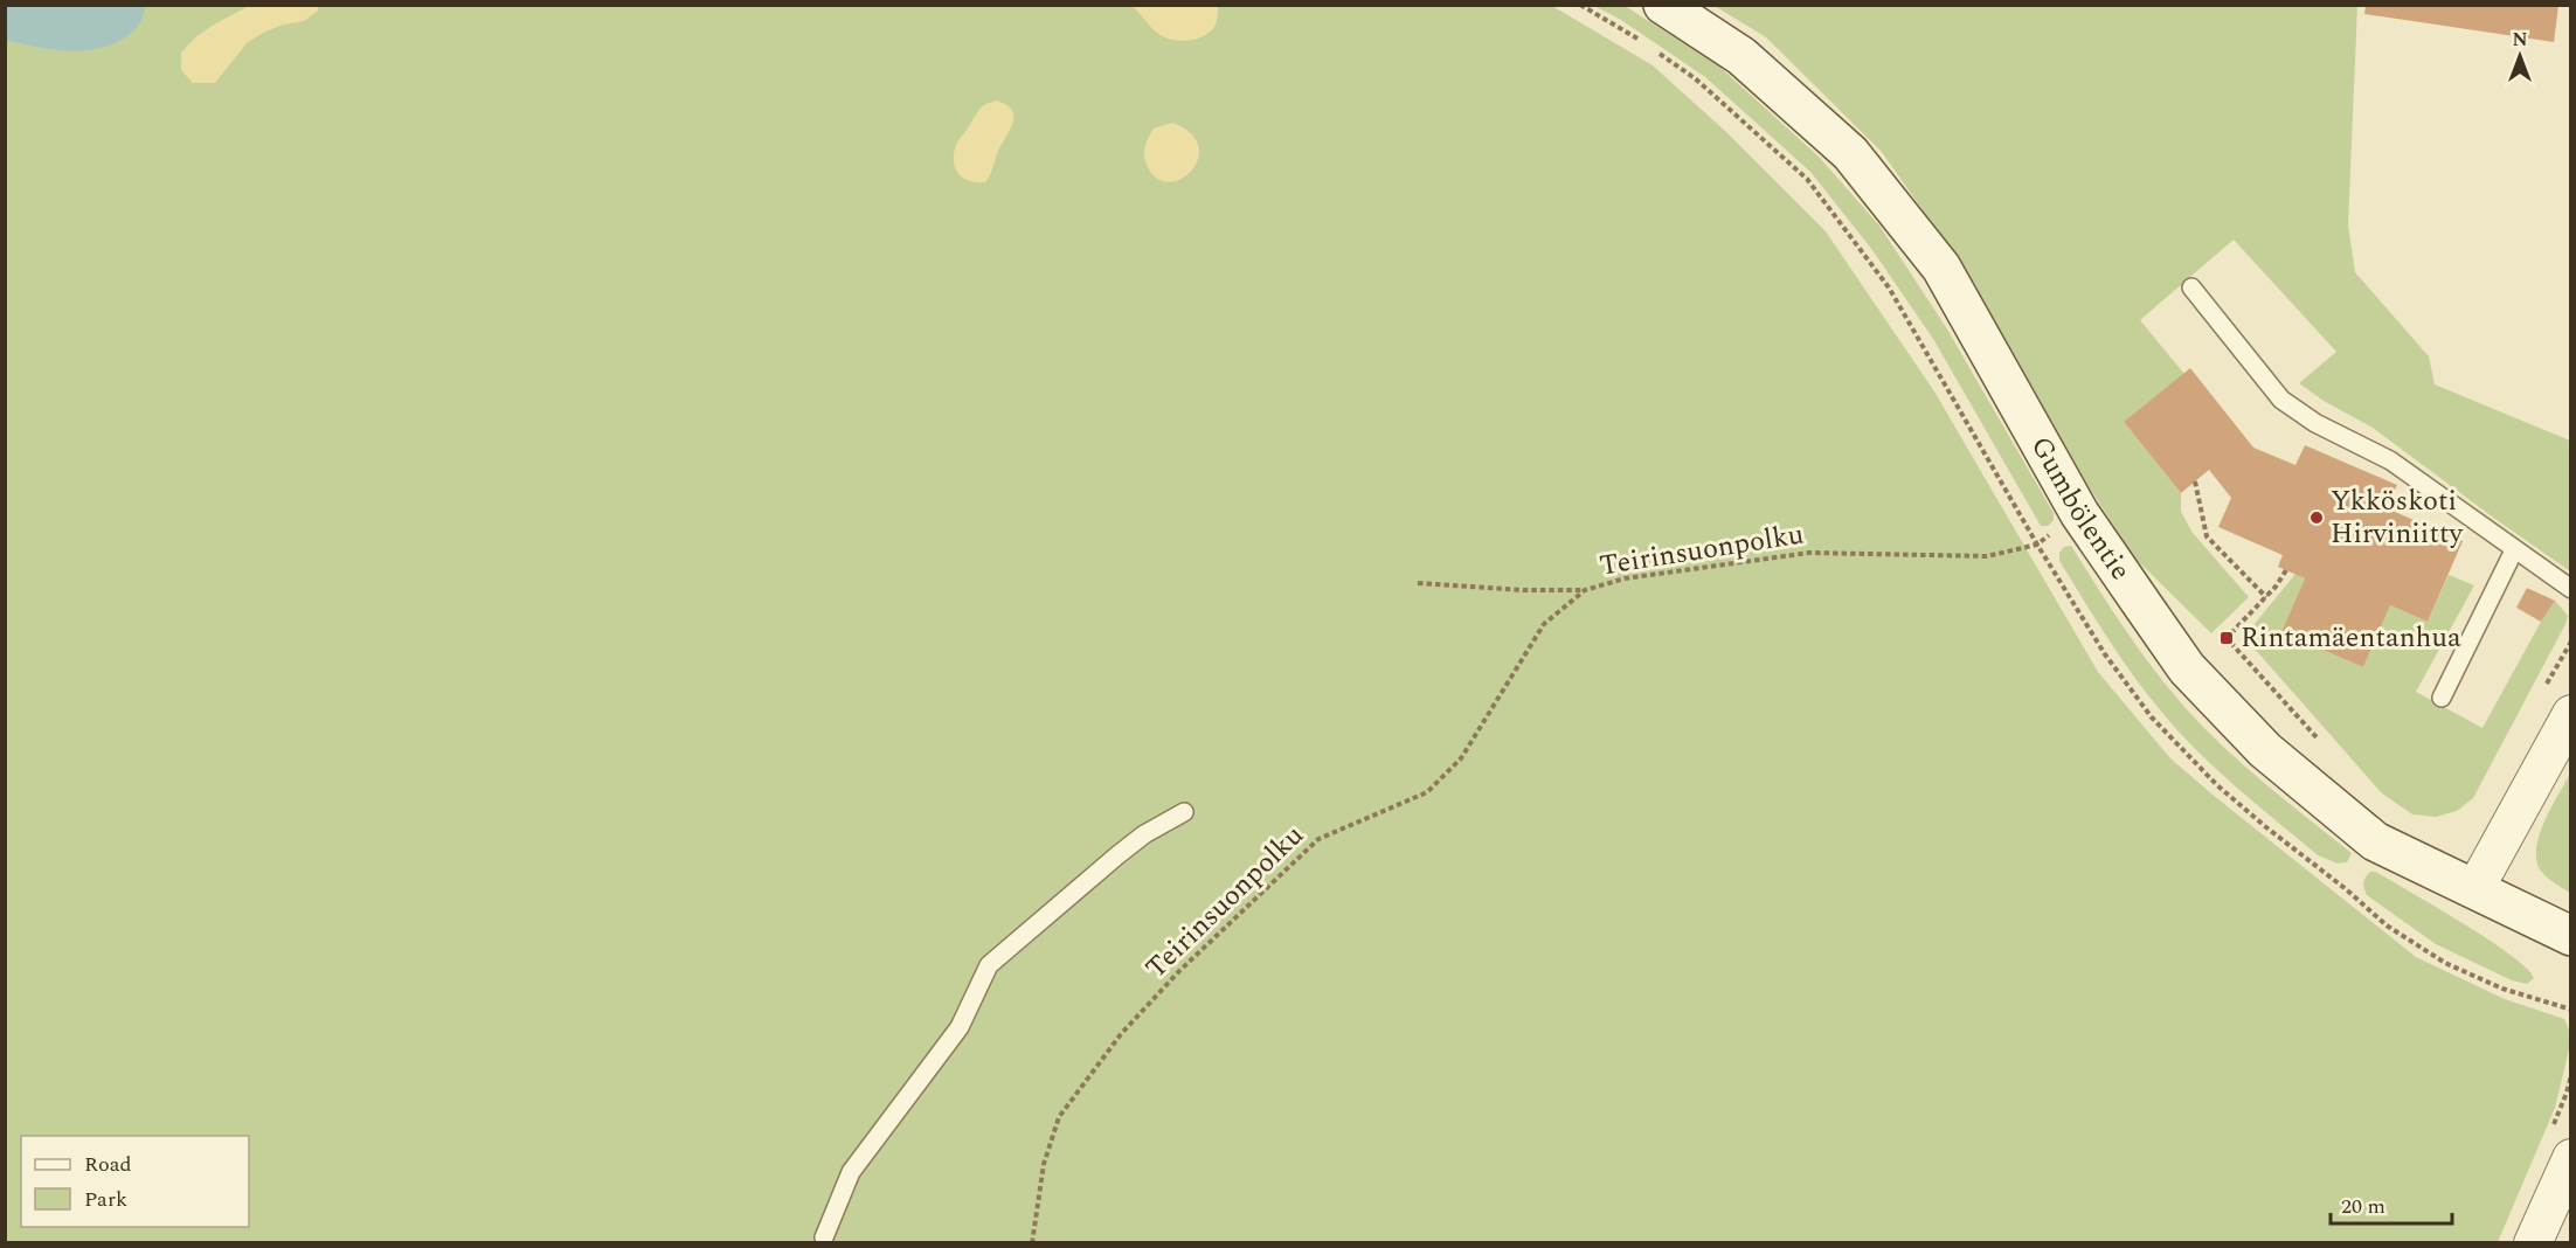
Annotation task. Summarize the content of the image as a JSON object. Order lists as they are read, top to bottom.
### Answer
{
  "streets": {
    "main road": ["Gumbölentie"],
    "path": ["Teirinsuonpolku"]
  },
  "places": {
    "other": ["Ykköskoti Hirviniitty"],
    "transit": ["Rintamäentanhua"]
  },
  "legend": ["Road", "Park"],
  "scale_bar": "20 m",
  "north": "top"
}
